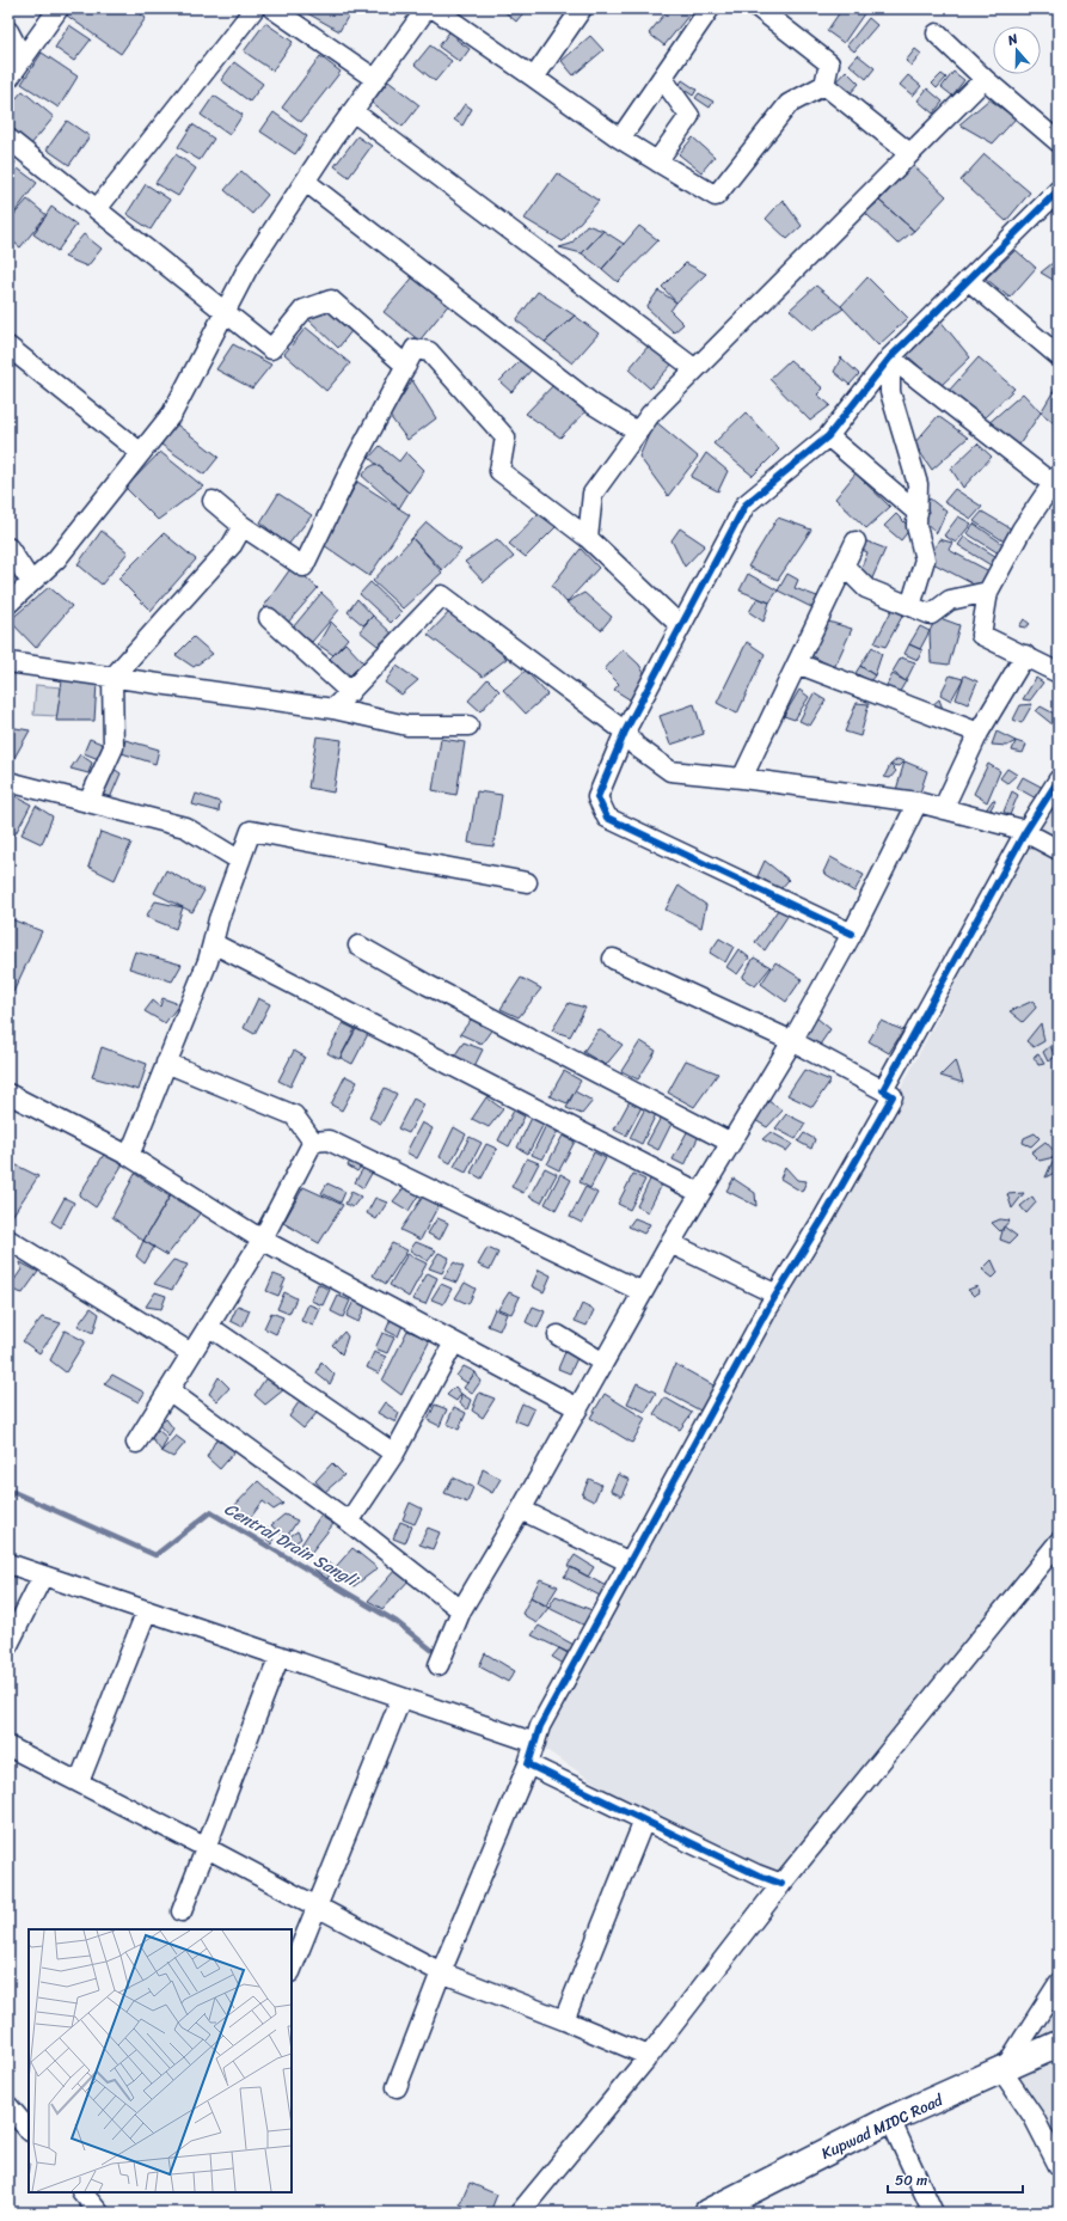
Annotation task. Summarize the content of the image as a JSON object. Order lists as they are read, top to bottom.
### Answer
{
  "streets": {
    "main road": ["Kupwad MIDC Road"]
  },
  "water": ["Central Drain Sangli"],
  "scale_bar": "50 m",
  "north": "top"
}
